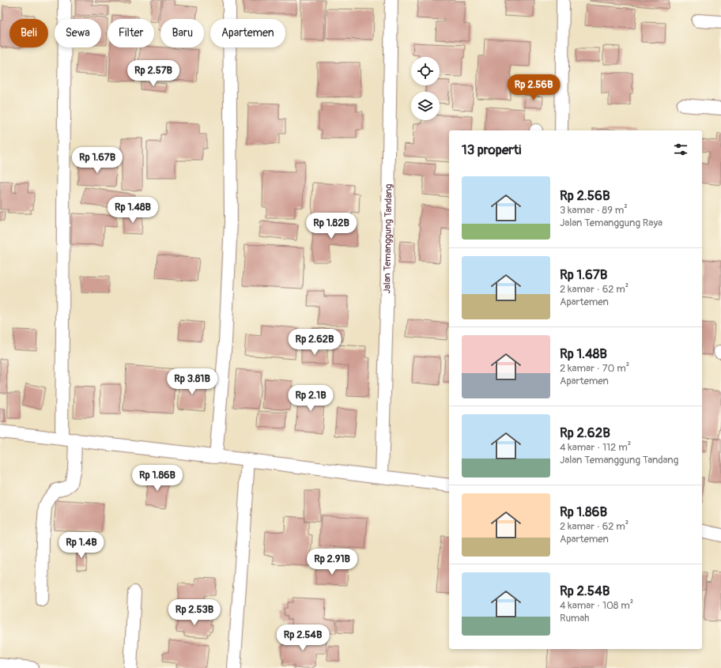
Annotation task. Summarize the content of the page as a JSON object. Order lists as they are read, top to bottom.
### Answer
{
  "streets": {
    "street": ["Jalan Temanggung Tandang"]
  },
  "page": {
    "chip": [
      "Beli",
      "Sewa",
      "Filter",
      "Baru",
      "Apartemen"
    ],
    "price": [
      "Rp 2.57B",
      "Rp 2.56B",
      "Rp 1.67B",
      "Rp 1.48B",
      "Rp 1.82B",
      "Rp 2.62B",
      "Rp 3.81B",
      "Rp 2.1B",
      "Rp 1.86B",
      "Rp 1.4B",
      "Rp 2.91B",
      "Rp 2.53B",
      "Rp 2.54B"
    ],
    "heading": "13 properti",
    "list": [
      {
        "name": "Rp 2.56B",
        "note": "3 kamar · 89 m² · Jalan Temanggung Raya"
      },
      {
        "name": "Rp 1.67B",
        "note": "2 kamar · 62 m² · Apartemen"
      },
      {
        "name": "Rp 1.48B",
        "note": "2 kamar · 70 m² · Apartemen"
      },
      {
        "name": "Rp 2.62B",
        "note": "4 kamar · 112 m² · Jalan Temanggung Tandang"
      },
      {
        "name": "Rp 1.86B",
        "note": "2 kamar · 62 m² · Apartemen"
      },
      {
        "name": "Rp 2.54B",
        "note": "4 kamar · 108 m² · Rumah"
      }
    ]
  }
}
